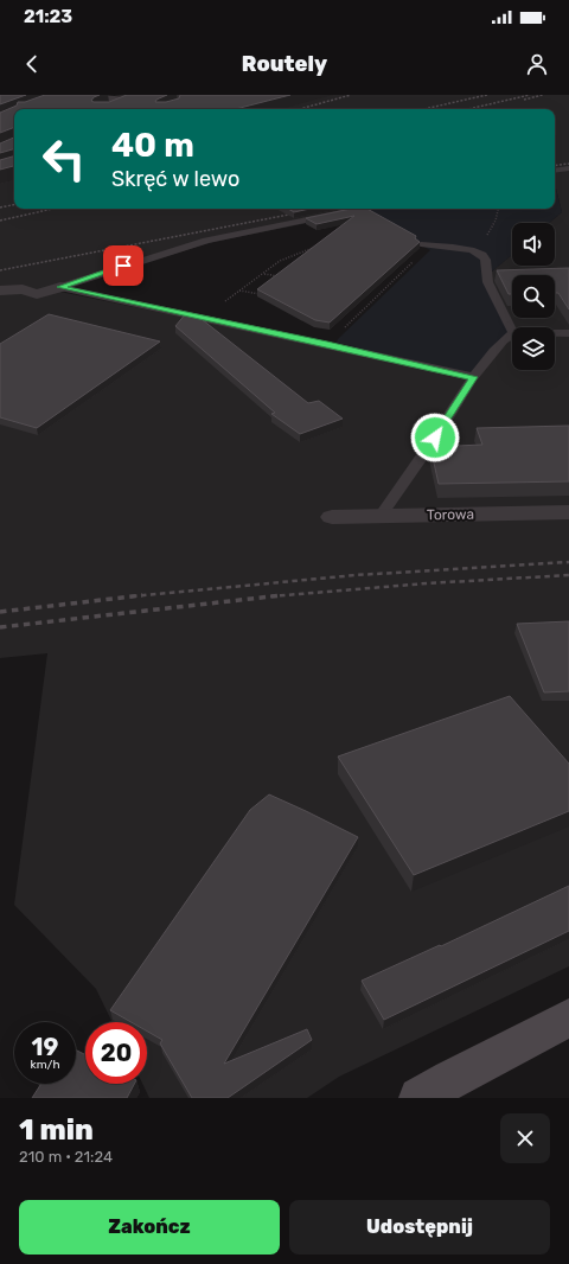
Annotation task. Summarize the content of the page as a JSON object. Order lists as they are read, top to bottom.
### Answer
{
  "streets": {
    "street": ["Torowa"]
  },
  "page": {
    "status": "21:23",
    "header": "Routely",
    "turn": ["40 m", "Skręć w lewo"],
    "speed": "19 km/h",
    "limit": "20",
    "heading": ["1 min", "210 m · 21:24"],
    "buttons": ["Zakończ", "Udostępnij"]
  }
}
